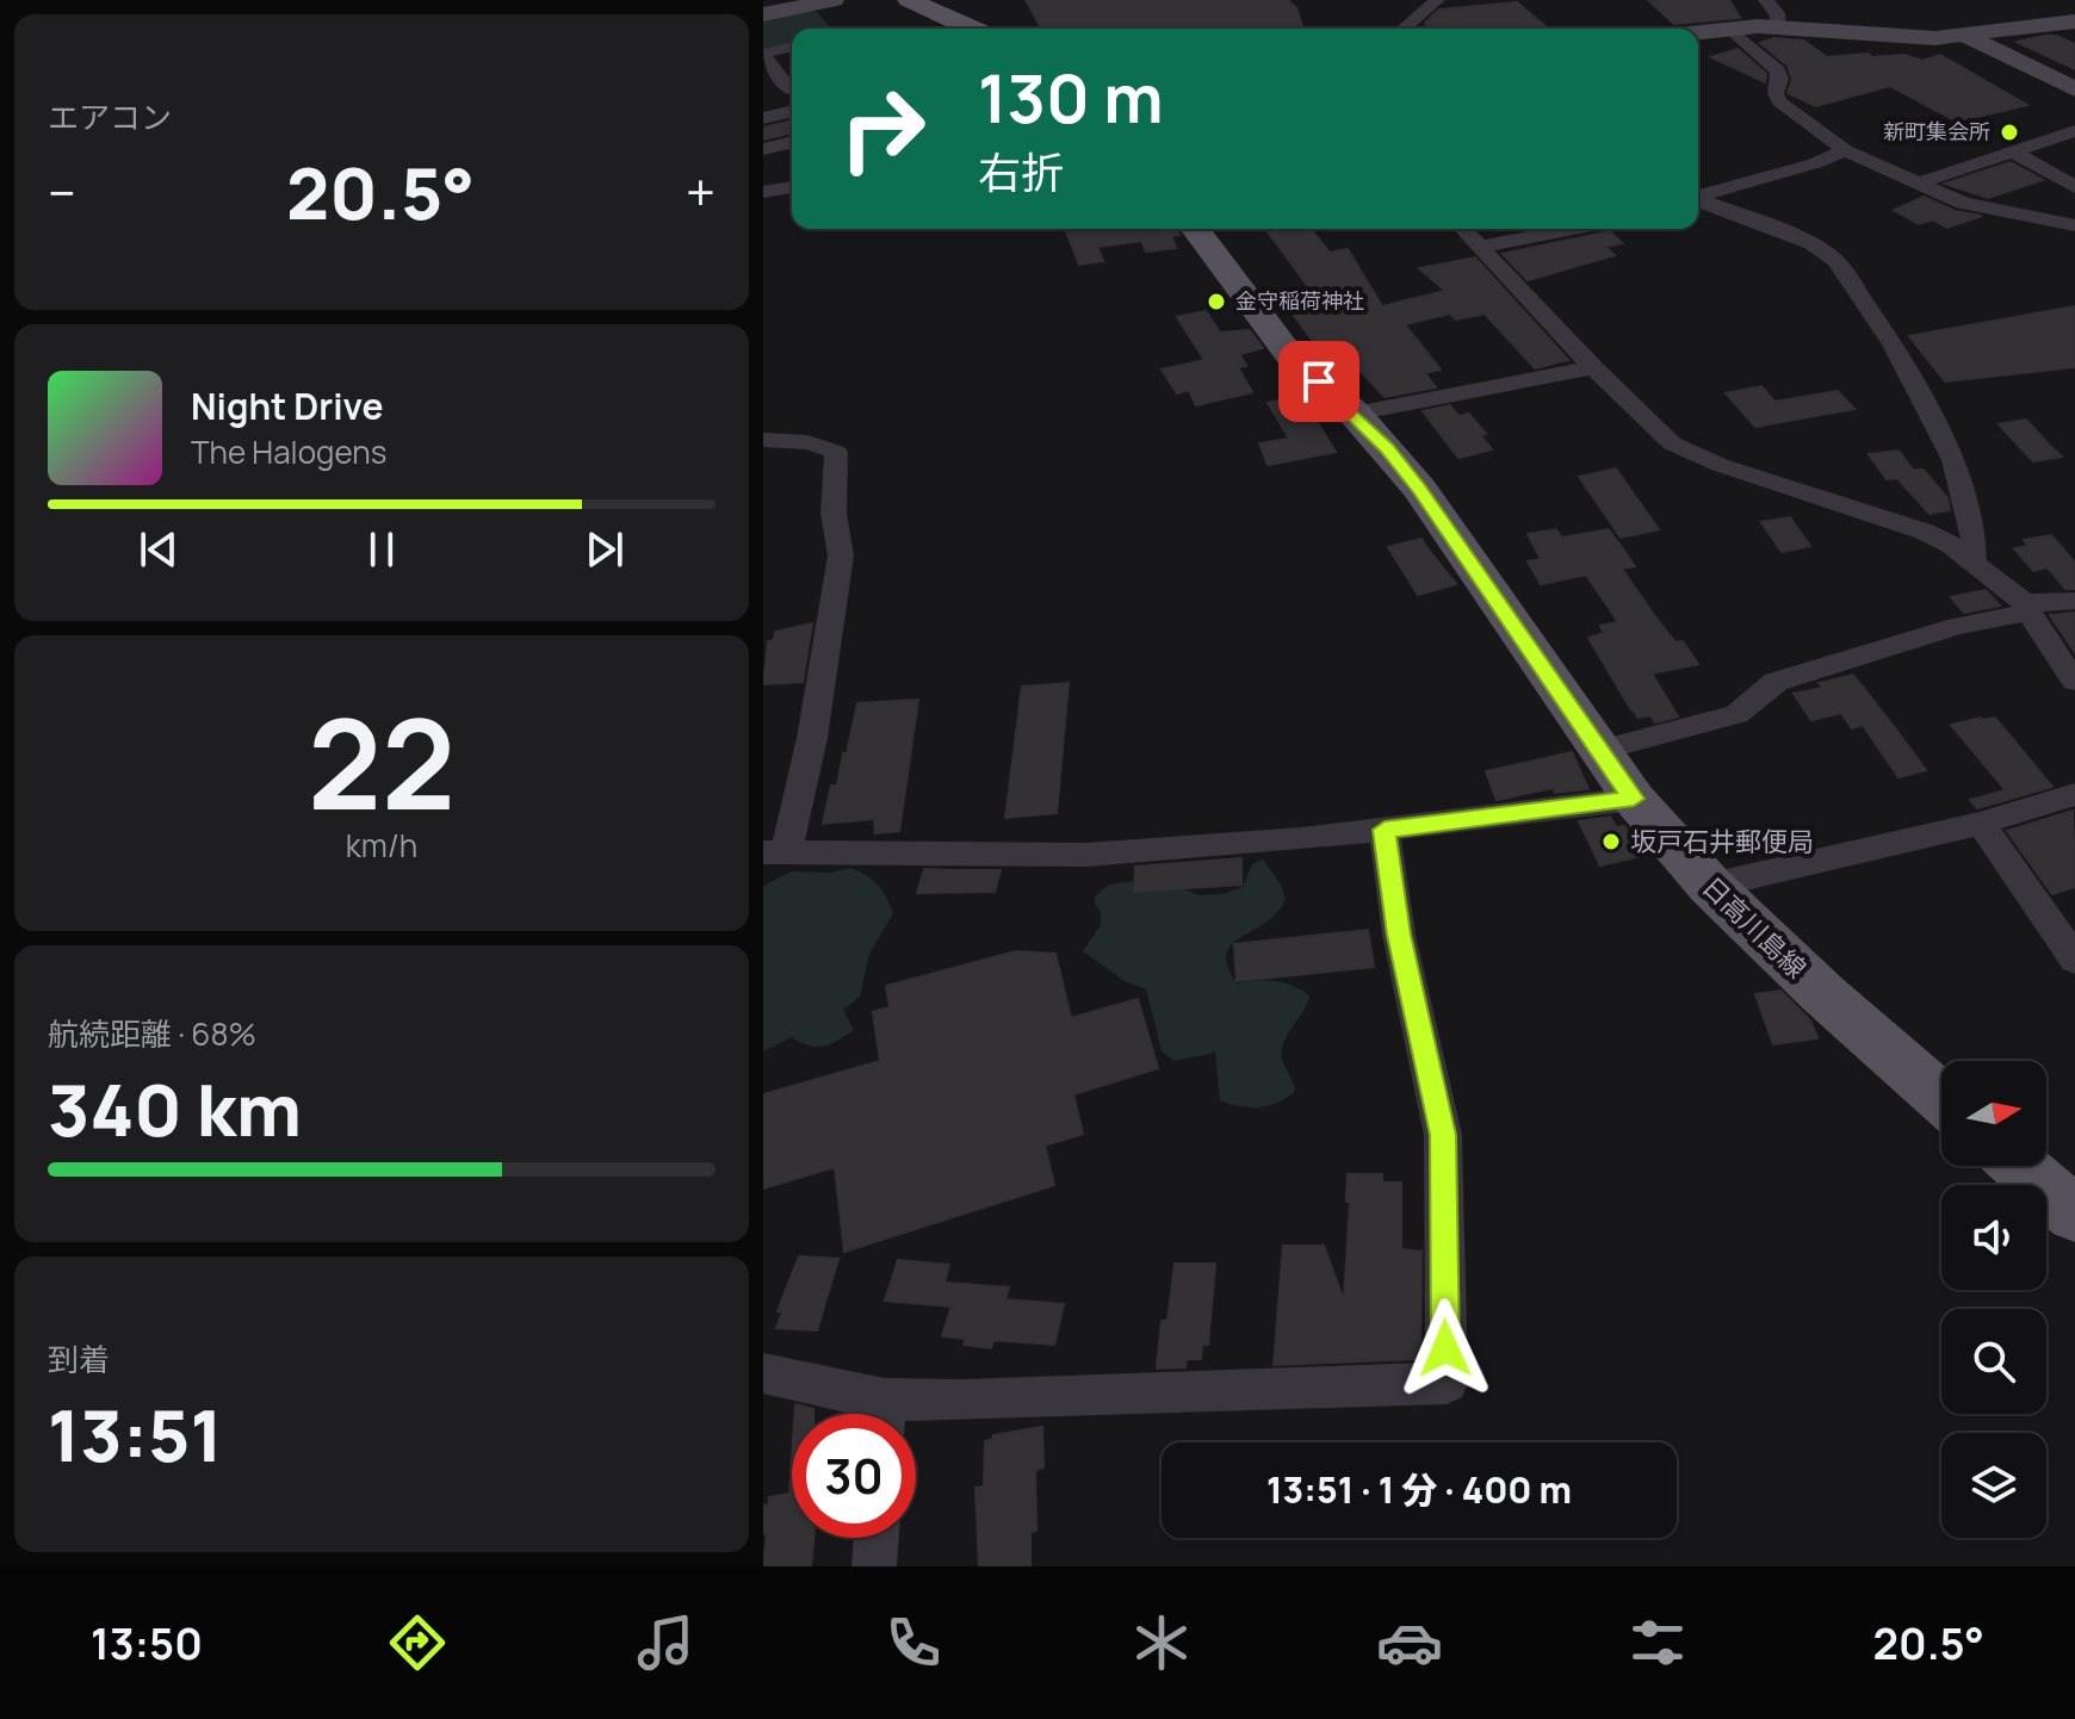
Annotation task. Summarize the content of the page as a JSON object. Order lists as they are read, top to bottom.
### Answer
{
  "streets": {
    "main road": ["日高川島線"]
  },
  "places": ["新町集会所", "金守稲荷神社", "坂戸石井郵便局"],
  "north": "right",
  "page": {
    "tile": [
      "エアコン",
      ["22", "km/h"],
      ["航続距離 · 68%", "340 km"],
      ["到着", "13:51"]
    ],
    "turn": ["130 m", "右折"],
    "heat": ["−", "20.5°", "+"],
    "song": ["Night Drive", "The Halogens"],
    "limit": "30",
    "trip": "13:51 · 1 分 · 400 m",
    "tabs": ["13:50", "20.5°"]
  }
}
